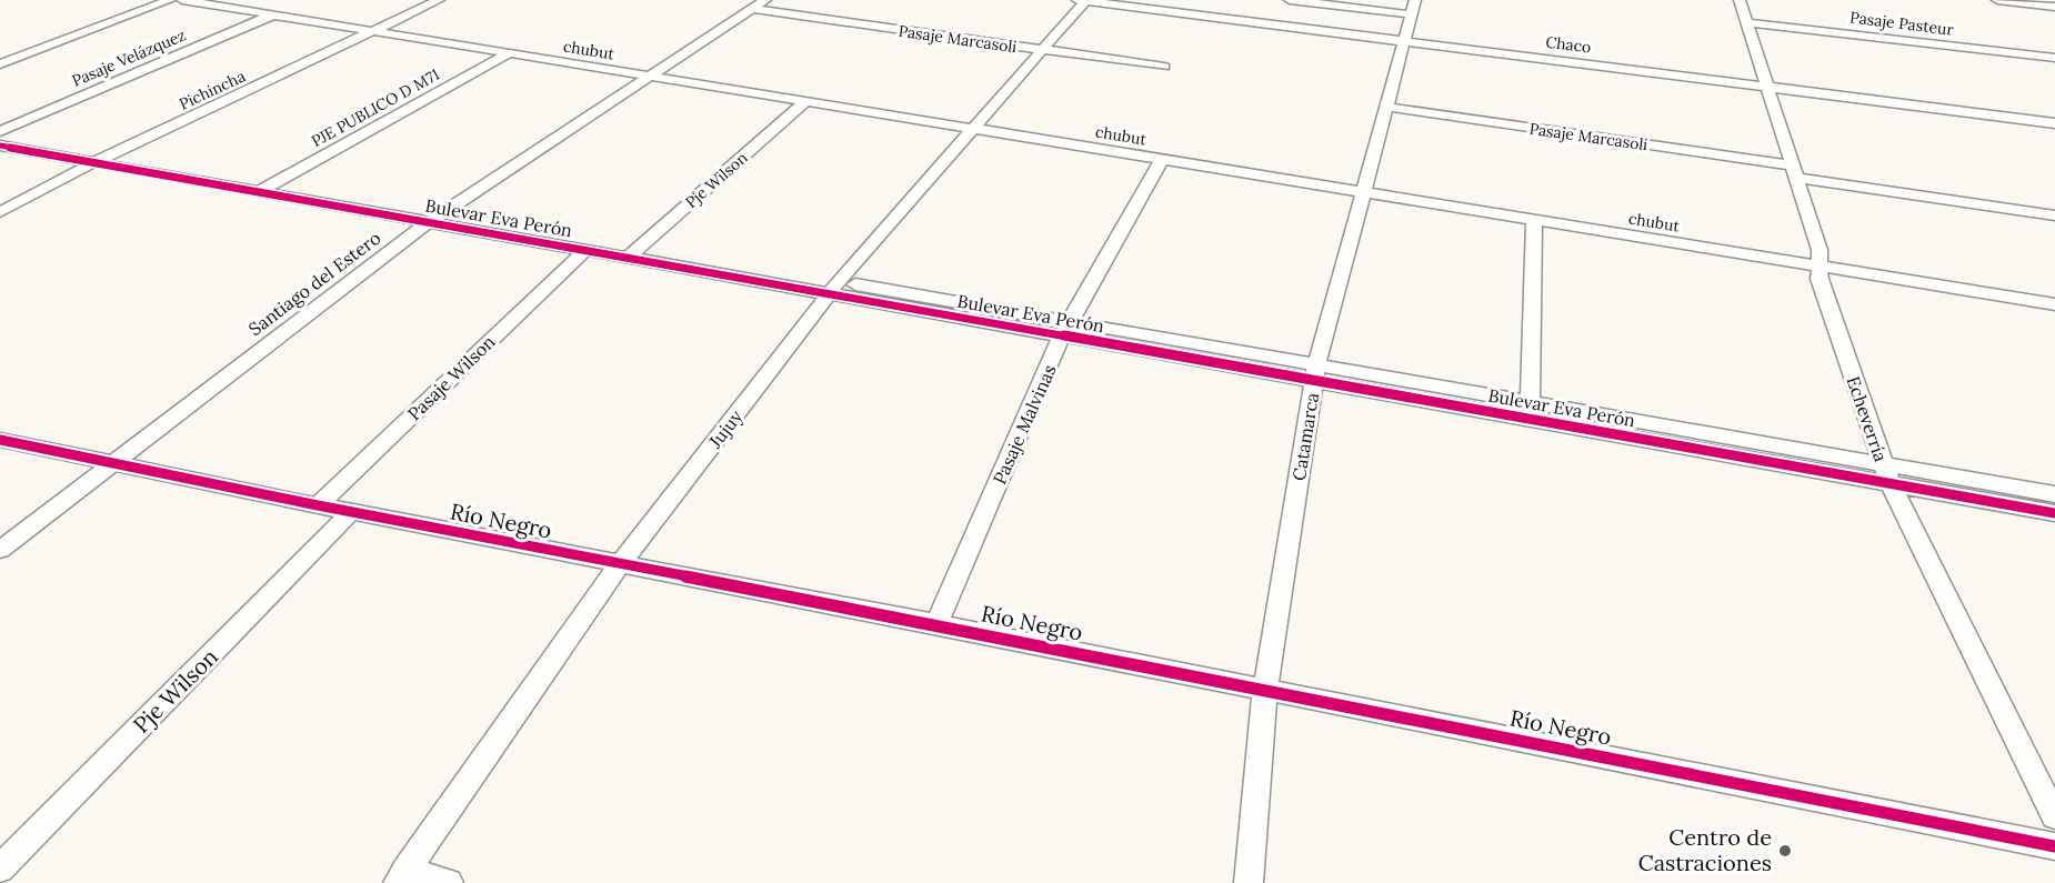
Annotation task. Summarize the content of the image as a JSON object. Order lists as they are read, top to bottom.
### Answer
{
  "streets": {
    "street": [
      "Pasaje Pasteur",
      "Pasaje Marcasoli",
      "Chaco",
      "chubut",
      "Pasaje Velázquez",
      "Pichincha",
      "PJE PUBLICO D M71",
      "Pje Wilson",
      "Bulevar Eva Perón",
      "Santiago del Estero",
      "Pasaje Wilson",
      "Echeverría",
      "Pasaje Malvinas",
      "Jujuy",
      "Catamarca",
      "Río Negro"
    ]
  },
  "crossings": [
    ["Pasaje Pasteur", "Echeverría"],
    ["Pasaje Marcasoli", "Santiago del Estero"],
    ["Pasaje Marcasoli", "Echeverría"],
    ["Pasaje Marcasoli", "Jujuy"],
    ["Pasaje Marcasoli", "Catamarca"],
    ["Chaco", "Echeverría"],
    ["Chaco", "Jujuy"],
    ["Chaco", "Catamarca"],
    ["chubut", "Pasaje Velázquez"],
    ["chubut", "Pichincha"],
    ["chubut", "PJE PUBLICO D M71"],
    ["chubut", "Pje Wilson"],
    ["chubut", "Santiago del Estero"],
    ["chubut", "Echeverría"],
    ["chubut", "Pasaje Malvinas"],
    ["chubut", "Jujuy"],
    ["chubut", "Catamarca"],
    ["Pasaje Velázquez", "Bulevar Eva Perón"],
    ["Pichincha", "Bulevar Eva Perón"],
    ["PJE PUBLICO D M71", "Bulevar Eva Perón"],
    ["Pje Wilson", "Bulevar Eva Perón"],
    ["Pje Wilson", "Río Negro"],
    ["Bulevar Eva Perón", "Santiago del Estero"],
    ["Bulevar Eva Perón", "Pasaje Wilson"],
    ["Bulevar Eva Perón", "Echeverría"],
    ["Bulevar Eva Perón", "Pasaje Malvinas"],
    ["Bulevar Eva Perón", "Jujuy"],
    ["Bulevar Eva Perón", "Catamarca"],
    ["Santiago del Estero", "Río Negro"],
    ["Pasaje Wilson", "Río Negro"],
    ["Pasaje Malvinas", "Río Negro"],
    ["Jujuy", "Río Negro"],
    ["Catamarca", "Río Negro"]
  ],
  "places": ["Centro de Castraciones"]
}
